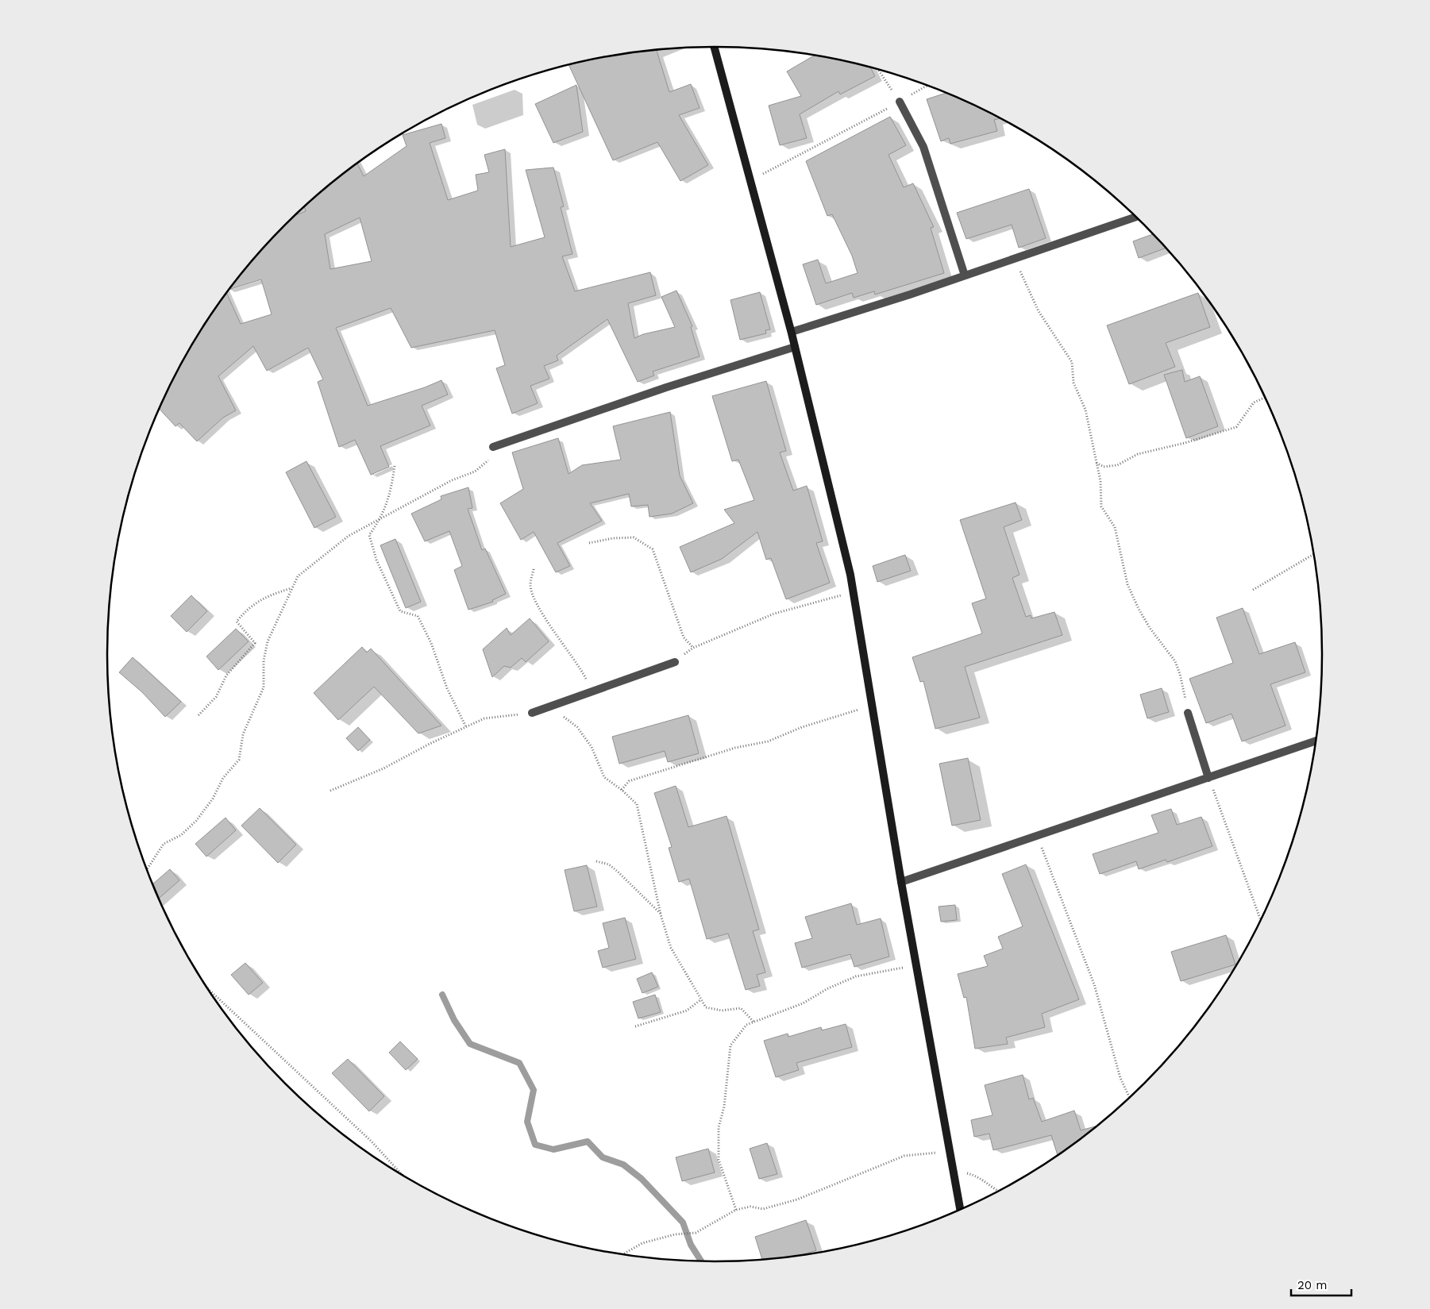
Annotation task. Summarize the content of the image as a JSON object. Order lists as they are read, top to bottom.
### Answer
{
  "scale_bar": "20 m"
}
